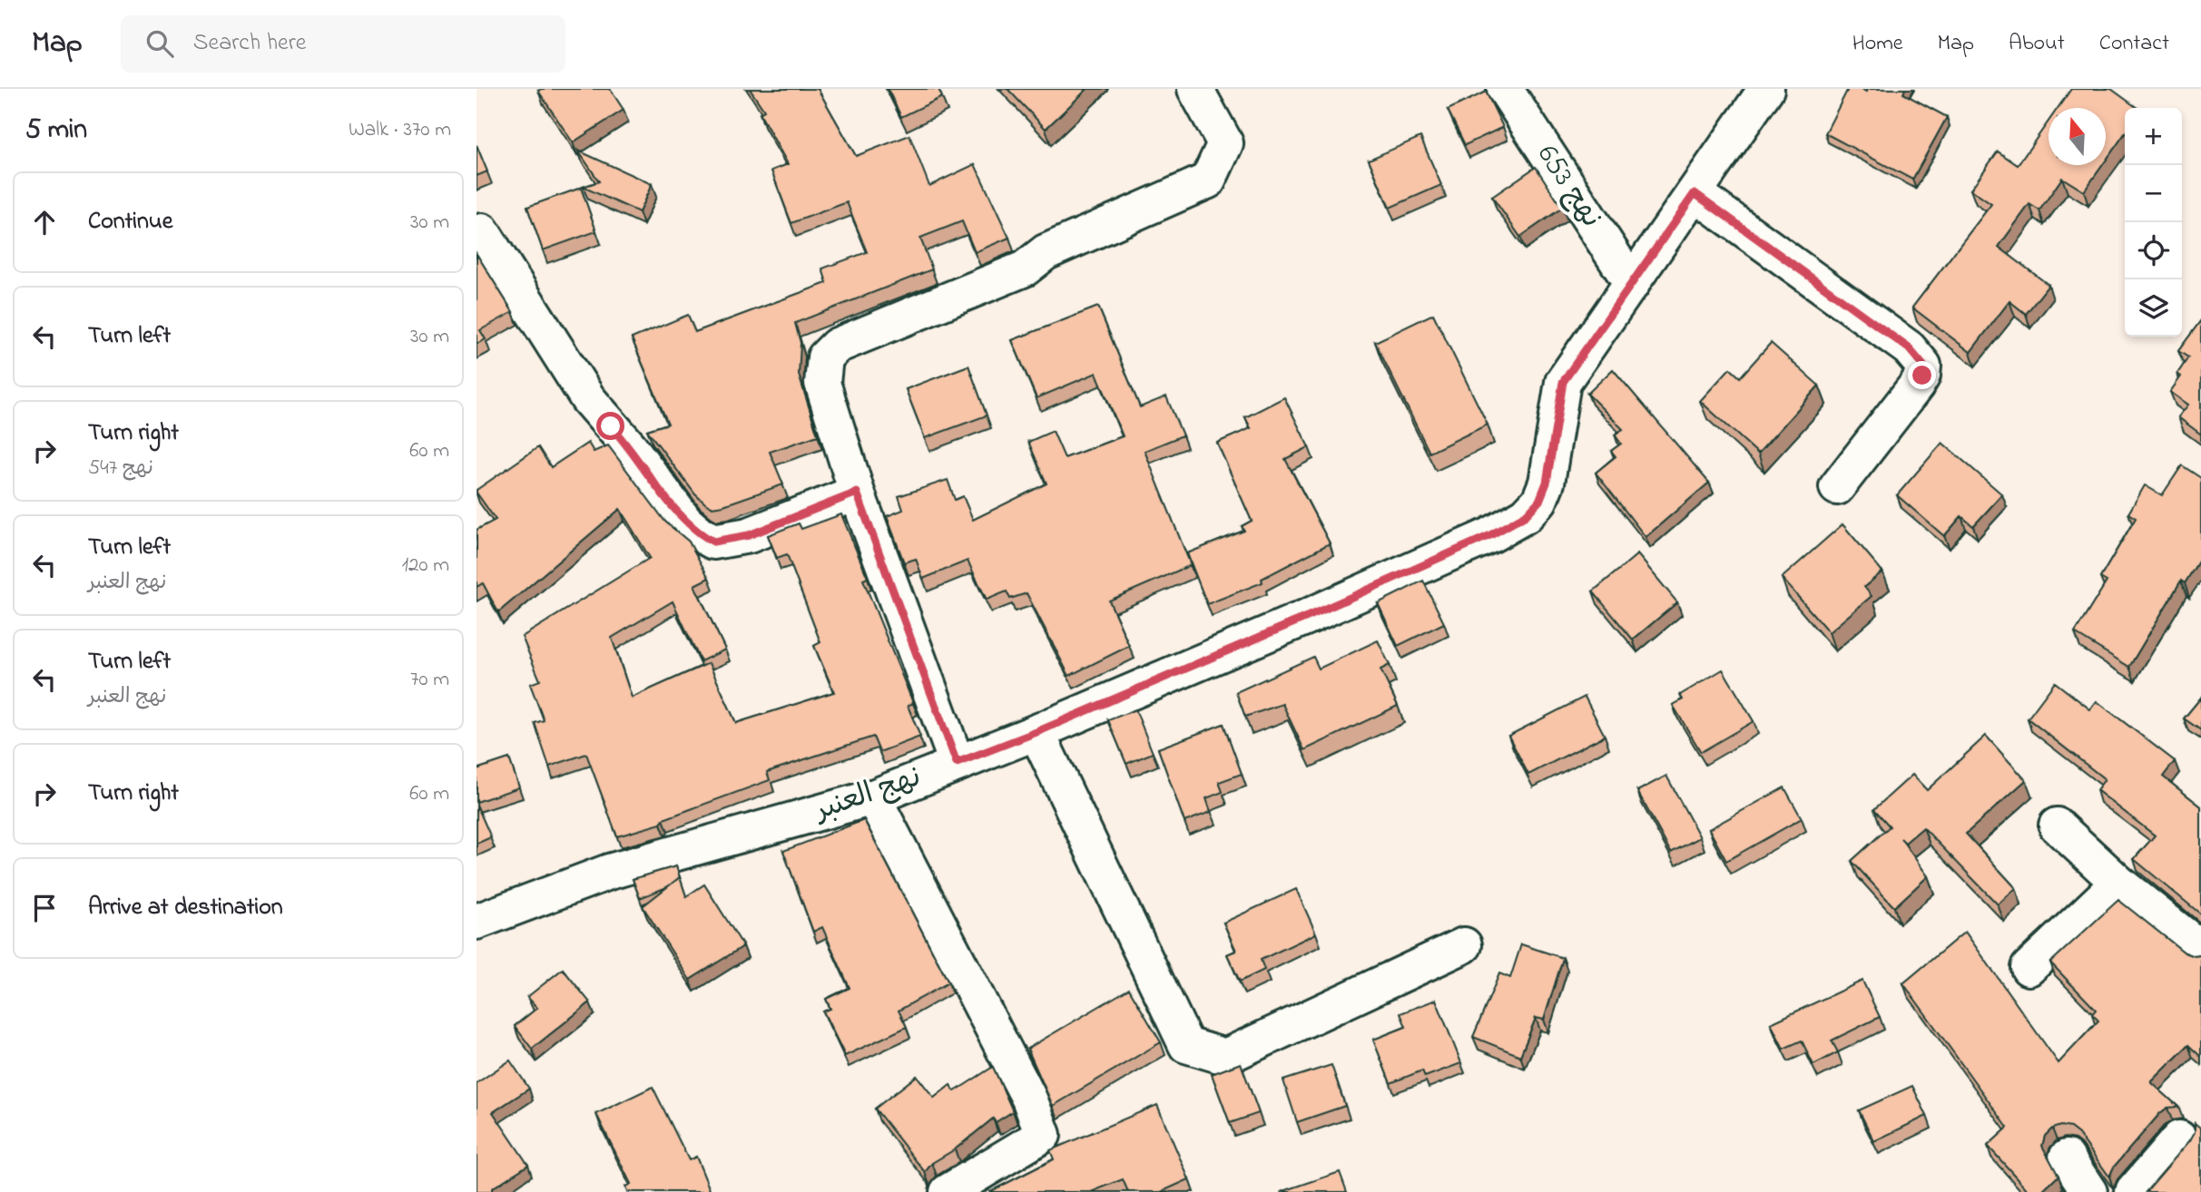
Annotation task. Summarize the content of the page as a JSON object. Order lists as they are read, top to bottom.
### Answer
{
  "streets": {
    "street": ["نهج 653", "نهج العنبر"]
  },
  "crossings": [
    ["نهج 653", "نهج العنبر"]
  ],
  "north": "top",
  "page": {
    "header": "Map",
    "search": "Search here",
    "nav": [
      "Home",
      "Map",
      "About",
      "Contact"
    ],
    "heading": ["5 min", "Walk · 370 m"],
    "map_buttons": ["+", "−"],
    "list": [
      ["Continue", "30 m"],
      ["Turn left", "30 m"],
      ["Turn right", "نهج 547", "60 m"],
      ["Turn left", "نهج العنبر", "120 m"],
      ["Turn left", "نهج العنبر", "70 m"],
      ["Turn right", "60 m"],
      "Arrive at destination"
    ]
  }
}
